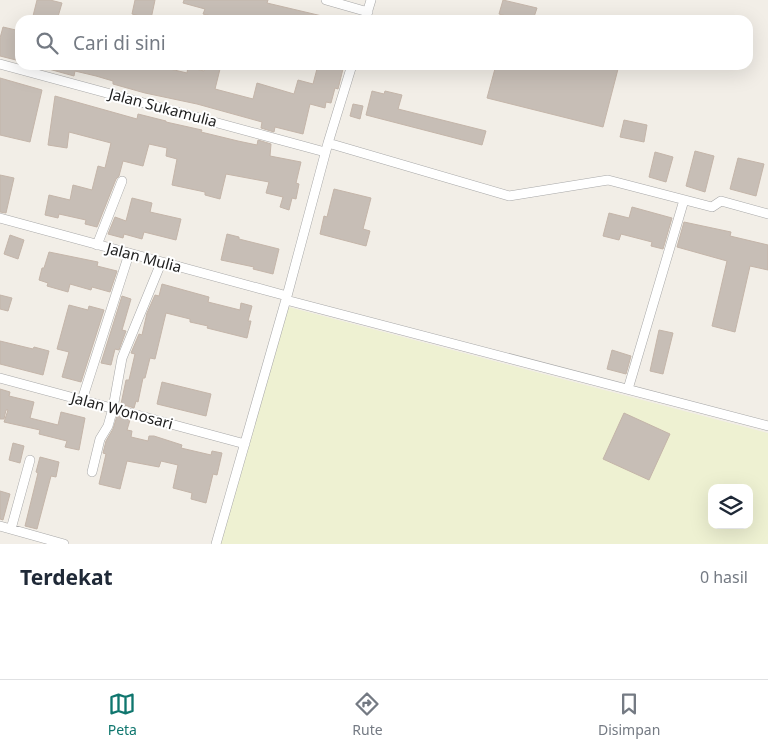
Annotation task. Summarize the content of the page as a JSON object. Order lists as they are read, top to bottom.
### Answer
{
  "streets": {
    "street": ["Jalan Sukamulia", "Jalan Mulia", "Jalan Wonosari"]
  },
  "page": {
    "search": "Cari di sini",
    "heading": ["Terdekat", "0 hasil"],
    "nav": ["Peta", "Rute", "Disimpan"]
  }
}
